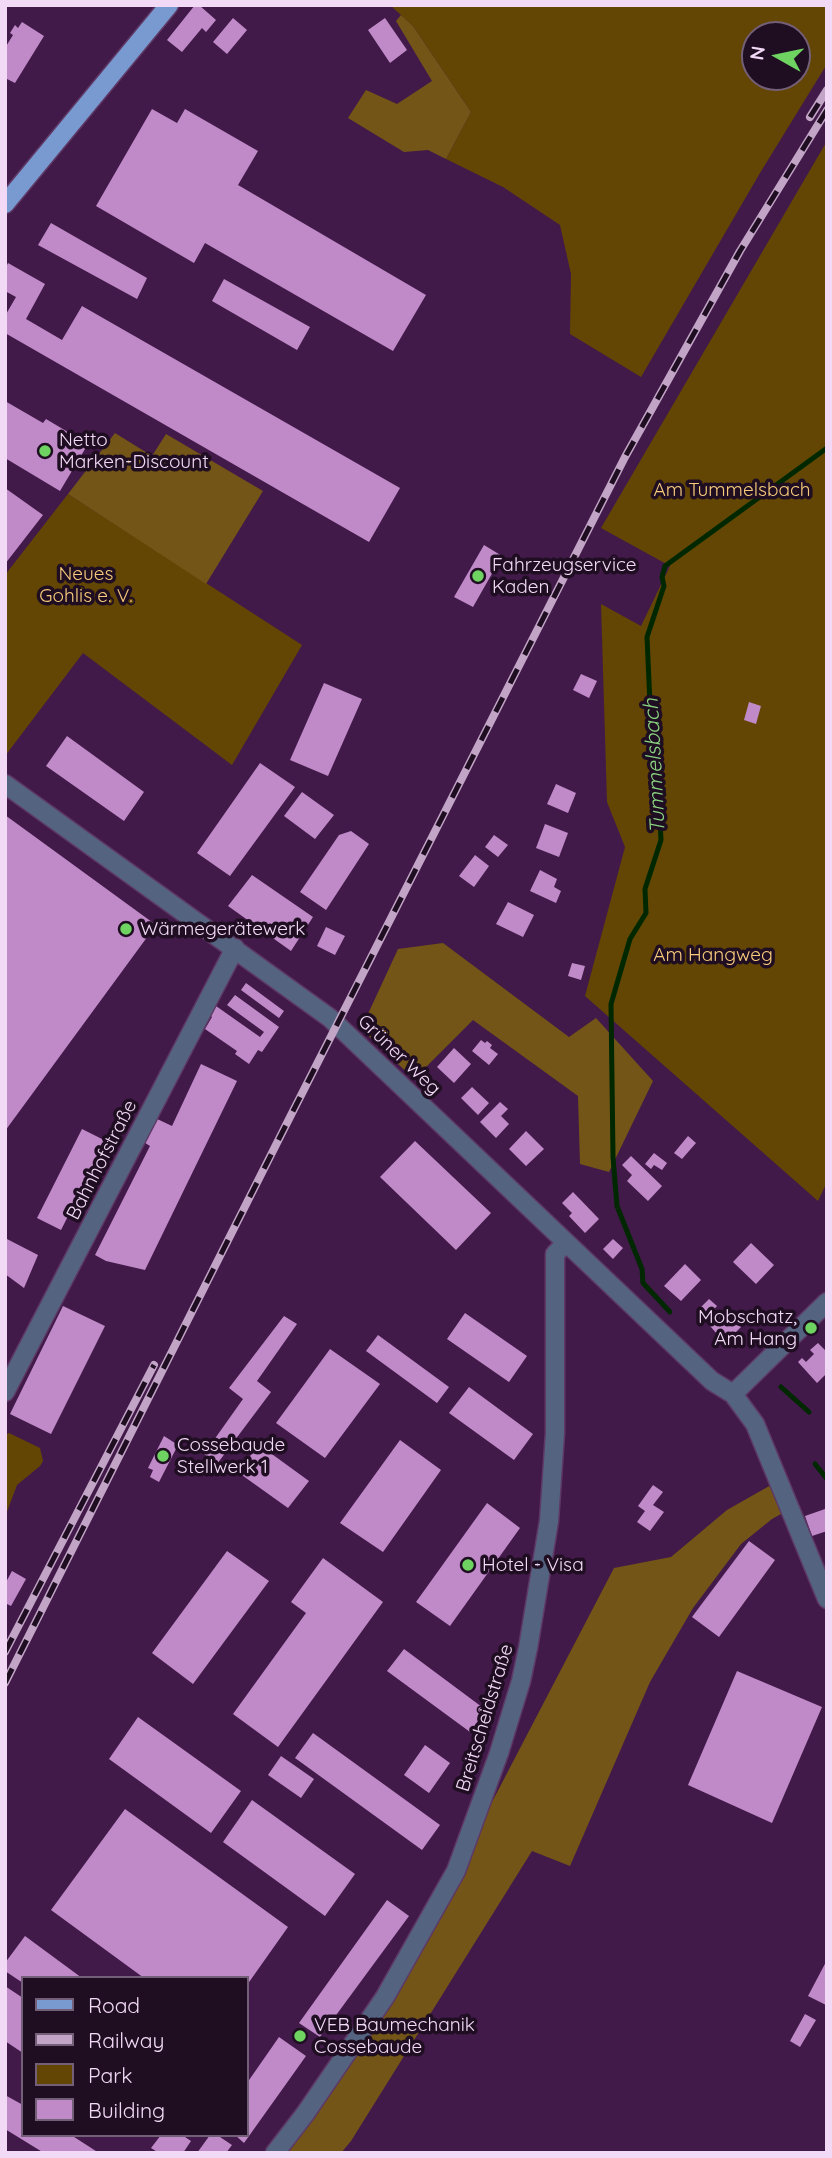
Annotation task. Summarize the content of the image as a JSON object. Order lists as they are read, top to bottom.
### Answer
{
  "streets": {
    "street": ["Grüner Weg", "Bahnhofstraße", "Breitscheidstraße"]
  },
  "crossings": [
    ["Grüner Weg", "Bahnhofstraße"],
    ["Grüner Weg", "Breitscheidstraße"]
  ],
  "water": ["Tummelsbach"],
  "parks": ["Am Tummelsbach", "Neues Gohlis e. V.", "Am Hangweg"],
  "places": [
    "Netto Marken-Discount",
    "Fahrzeugservice Kaden",
    "Wärmegerätewerk",
    "Mobschatz, Am Hang",
    "Cossebaude Stellwerk 1",
    "Hotel - Visa",
    "VEB Baumechanik Cossebaude"
  ],
  "legend": [
    "Road",
    "Railway",
    "Park",
    "Building"
  ],
  "north": "left"
}
